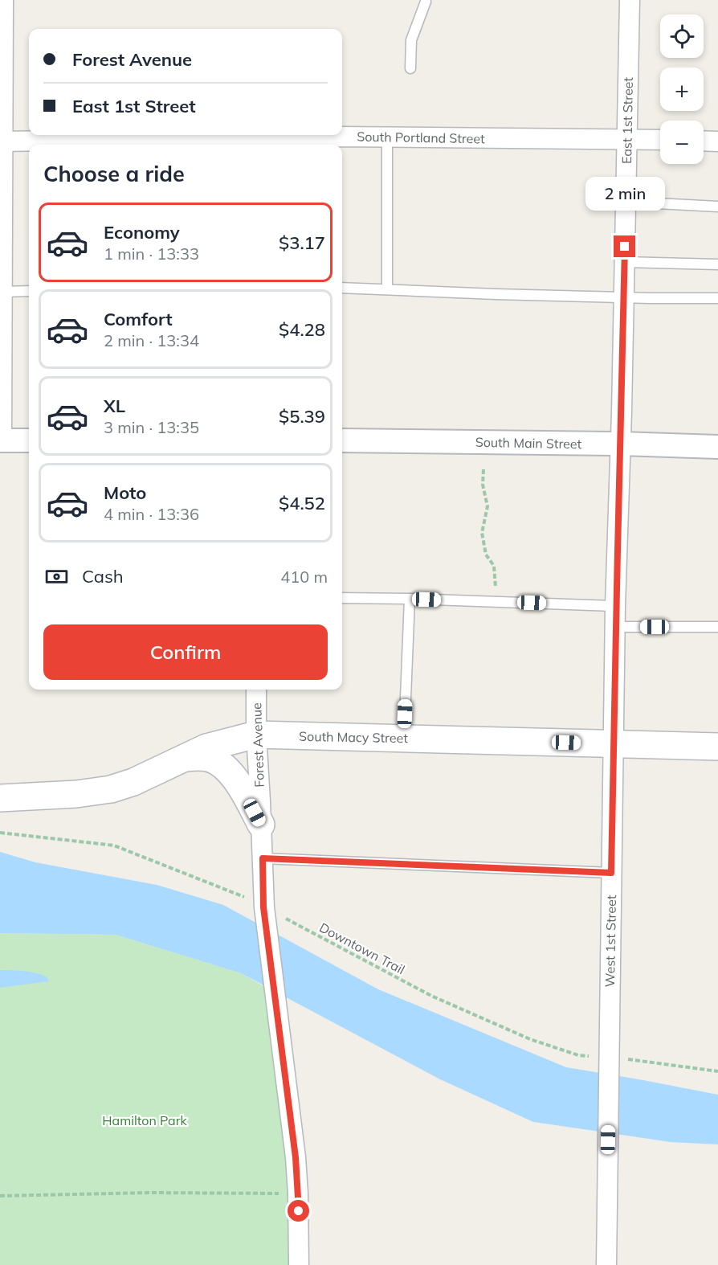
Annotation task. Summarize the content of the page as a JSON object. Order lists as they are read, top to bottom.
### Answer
{
  "streets": {
    "main road": ["South Macy Street"],
    "street": [
      "East 1st Street",
      "South Portland Street",
      "South Main Street",
      "Forest Avenue",
      "West 1st Street"
    ],
    "path": ["Downtown Trail"]
  },
  "crossings": [
    ["East 1st Street", "South Portland Street"],
    ["East 1st Street", "South Main Street"],
    ["East 1st Street", "West 1st Street"],
    ["South Main Street", "West 1st Street"],
    ["South Macy Street", "Forest Avenue"],
    ["South Macy Street", "West 1st Street"],
    ["Forest Avenue", "Downtown Trail"],
    ["West 1st Street", "Downtown Trail"]
  ],
  "parks": ["Hamilton Park"],
  "page": {
    "map_buttons": ["+", "−"],
    "banner": ["Forest Avenue", "East 1st Street"],
    "heading": "Choose a ride",
    "bubble": "2 min",
    "list": [
      {
        "name": "Economy",
        "note": "1 min · 13:33",
        "value": "$3.17"
      },
      {
        "name": "Comfort",
        "note": "2 min · 13:34",
        "value": "$4.28"
      },
      {
        "name": "XL",
        "note": "3 min · 13:35",
        "value": "$5.39"
      },
      {
        "name": "Moto",
        "note": "4 min · 13:36",
        "value": "$4.52"
      }
    ],
    "pay": ["Cash", "410 m"],
    "buttons": "Confirm"
  }
}
